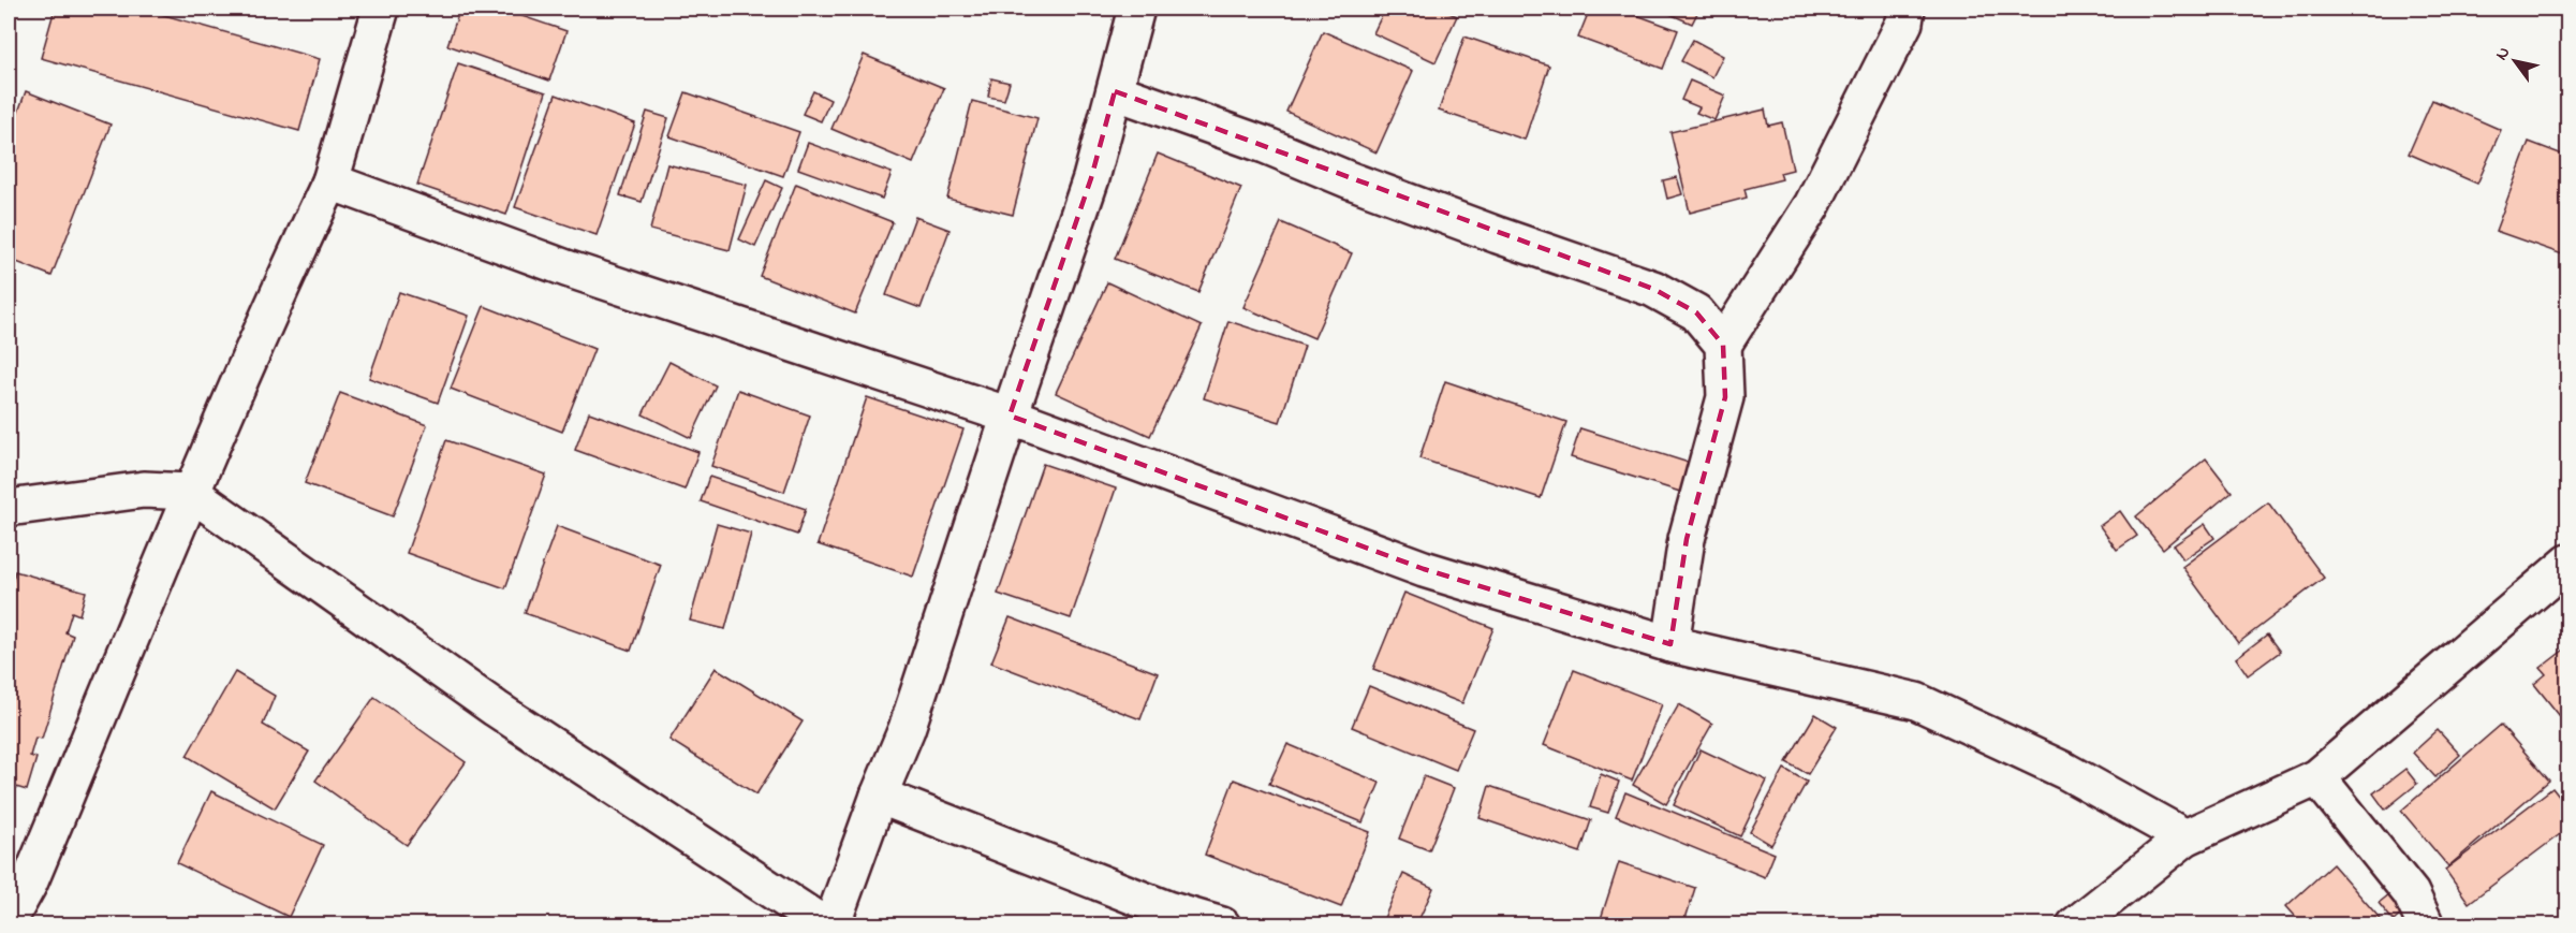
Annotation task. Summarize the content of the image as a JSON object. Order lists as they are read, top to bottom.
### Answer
{
  "north": "top left"
}
